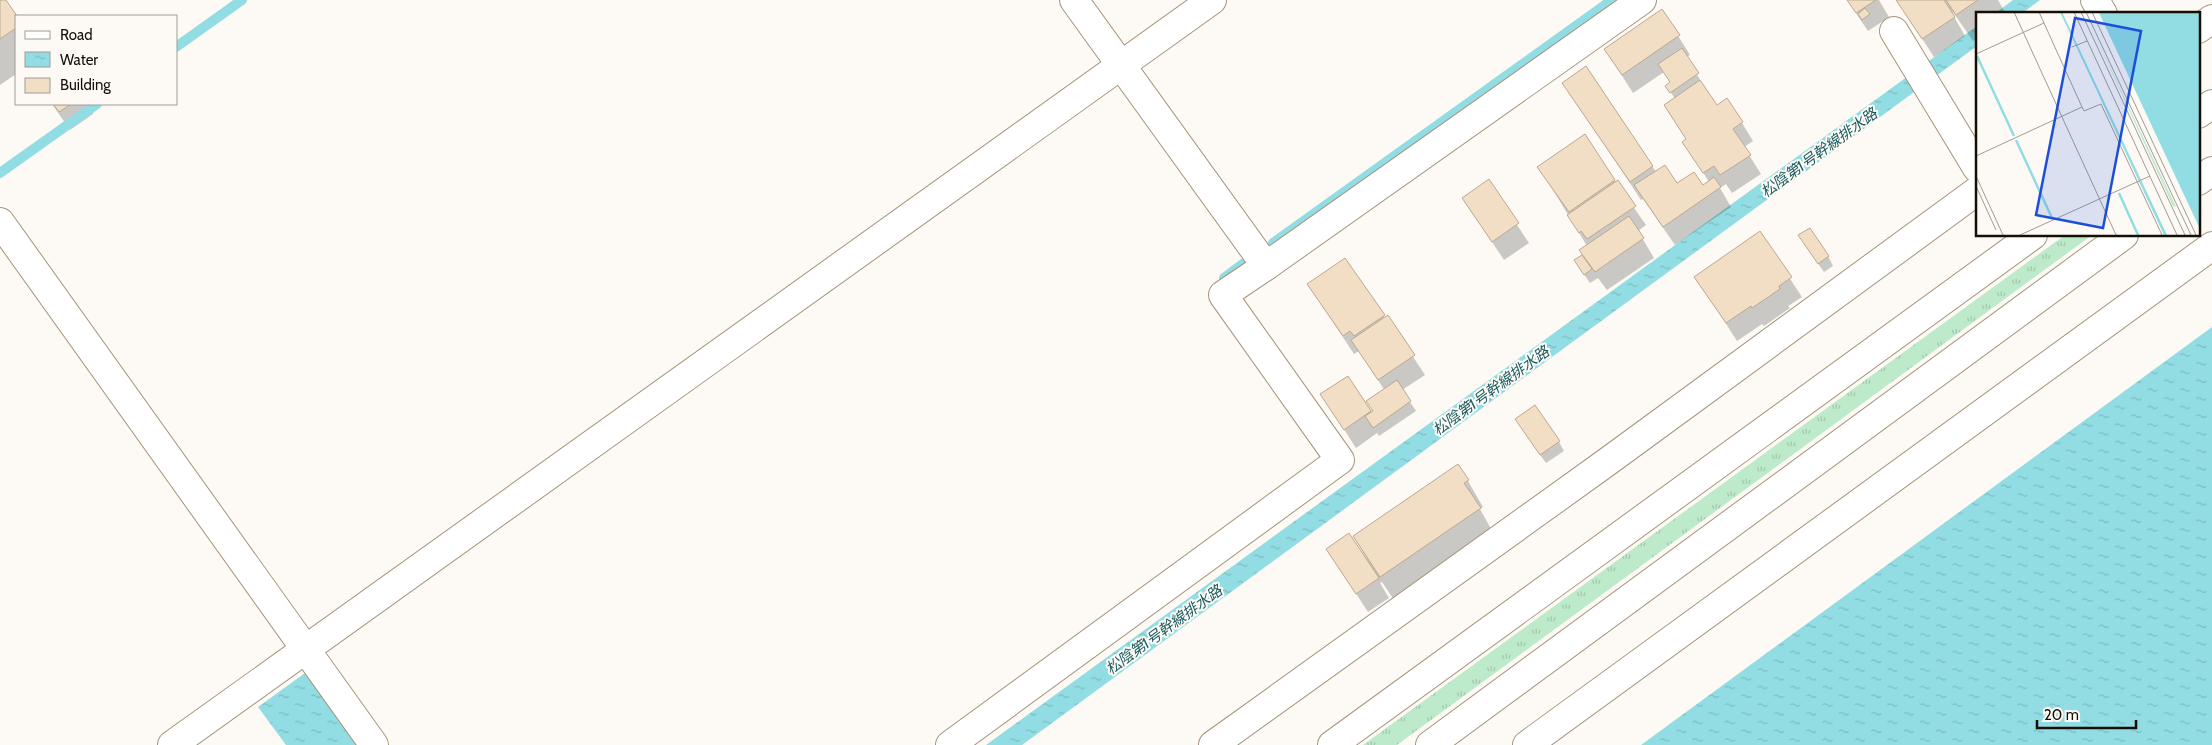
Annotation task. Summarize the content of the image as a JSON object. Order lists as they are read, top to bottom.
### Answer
{
  "water": ["松陰第1号幹線排水路"],
  "legend": ["Road", "Water", "Building"],
  "scale_bar": "20 m"
}
